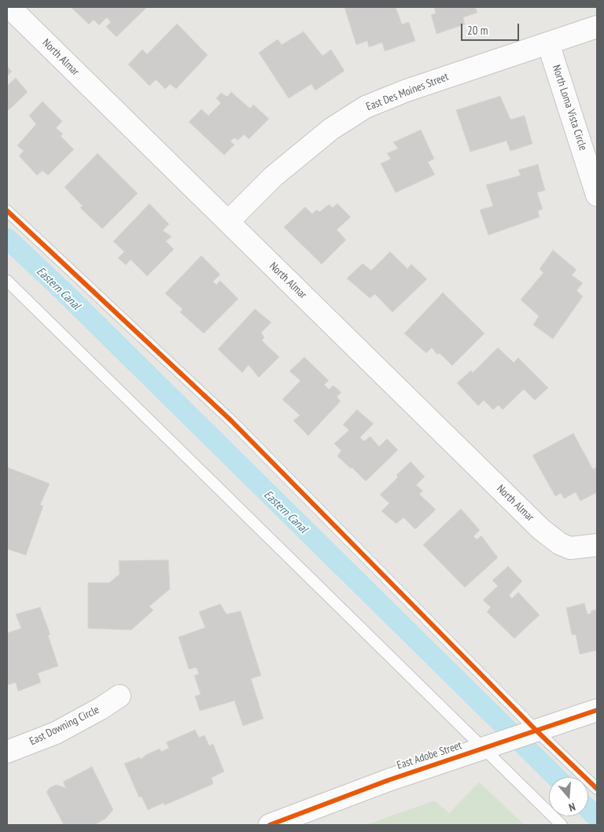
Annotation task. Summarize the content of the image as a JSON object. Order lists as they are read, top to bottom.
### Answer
{
  "streets": {
    "street": [
      "North Almar",
      "East Des Moines Street",
      "North Loma Vista Circle",
      "East Downing Circle",
      "East Adobe Street"
    ]
  },
  "crossings": [
    ["North Almar", "East Des Moines Street"],
    ["East Des Moines Street", "North Loma Vista Circle"]
  ],
  "water": ["Eastern Canal"],
  "scale_bar": "20 m",
  "north": "bottom"
}
